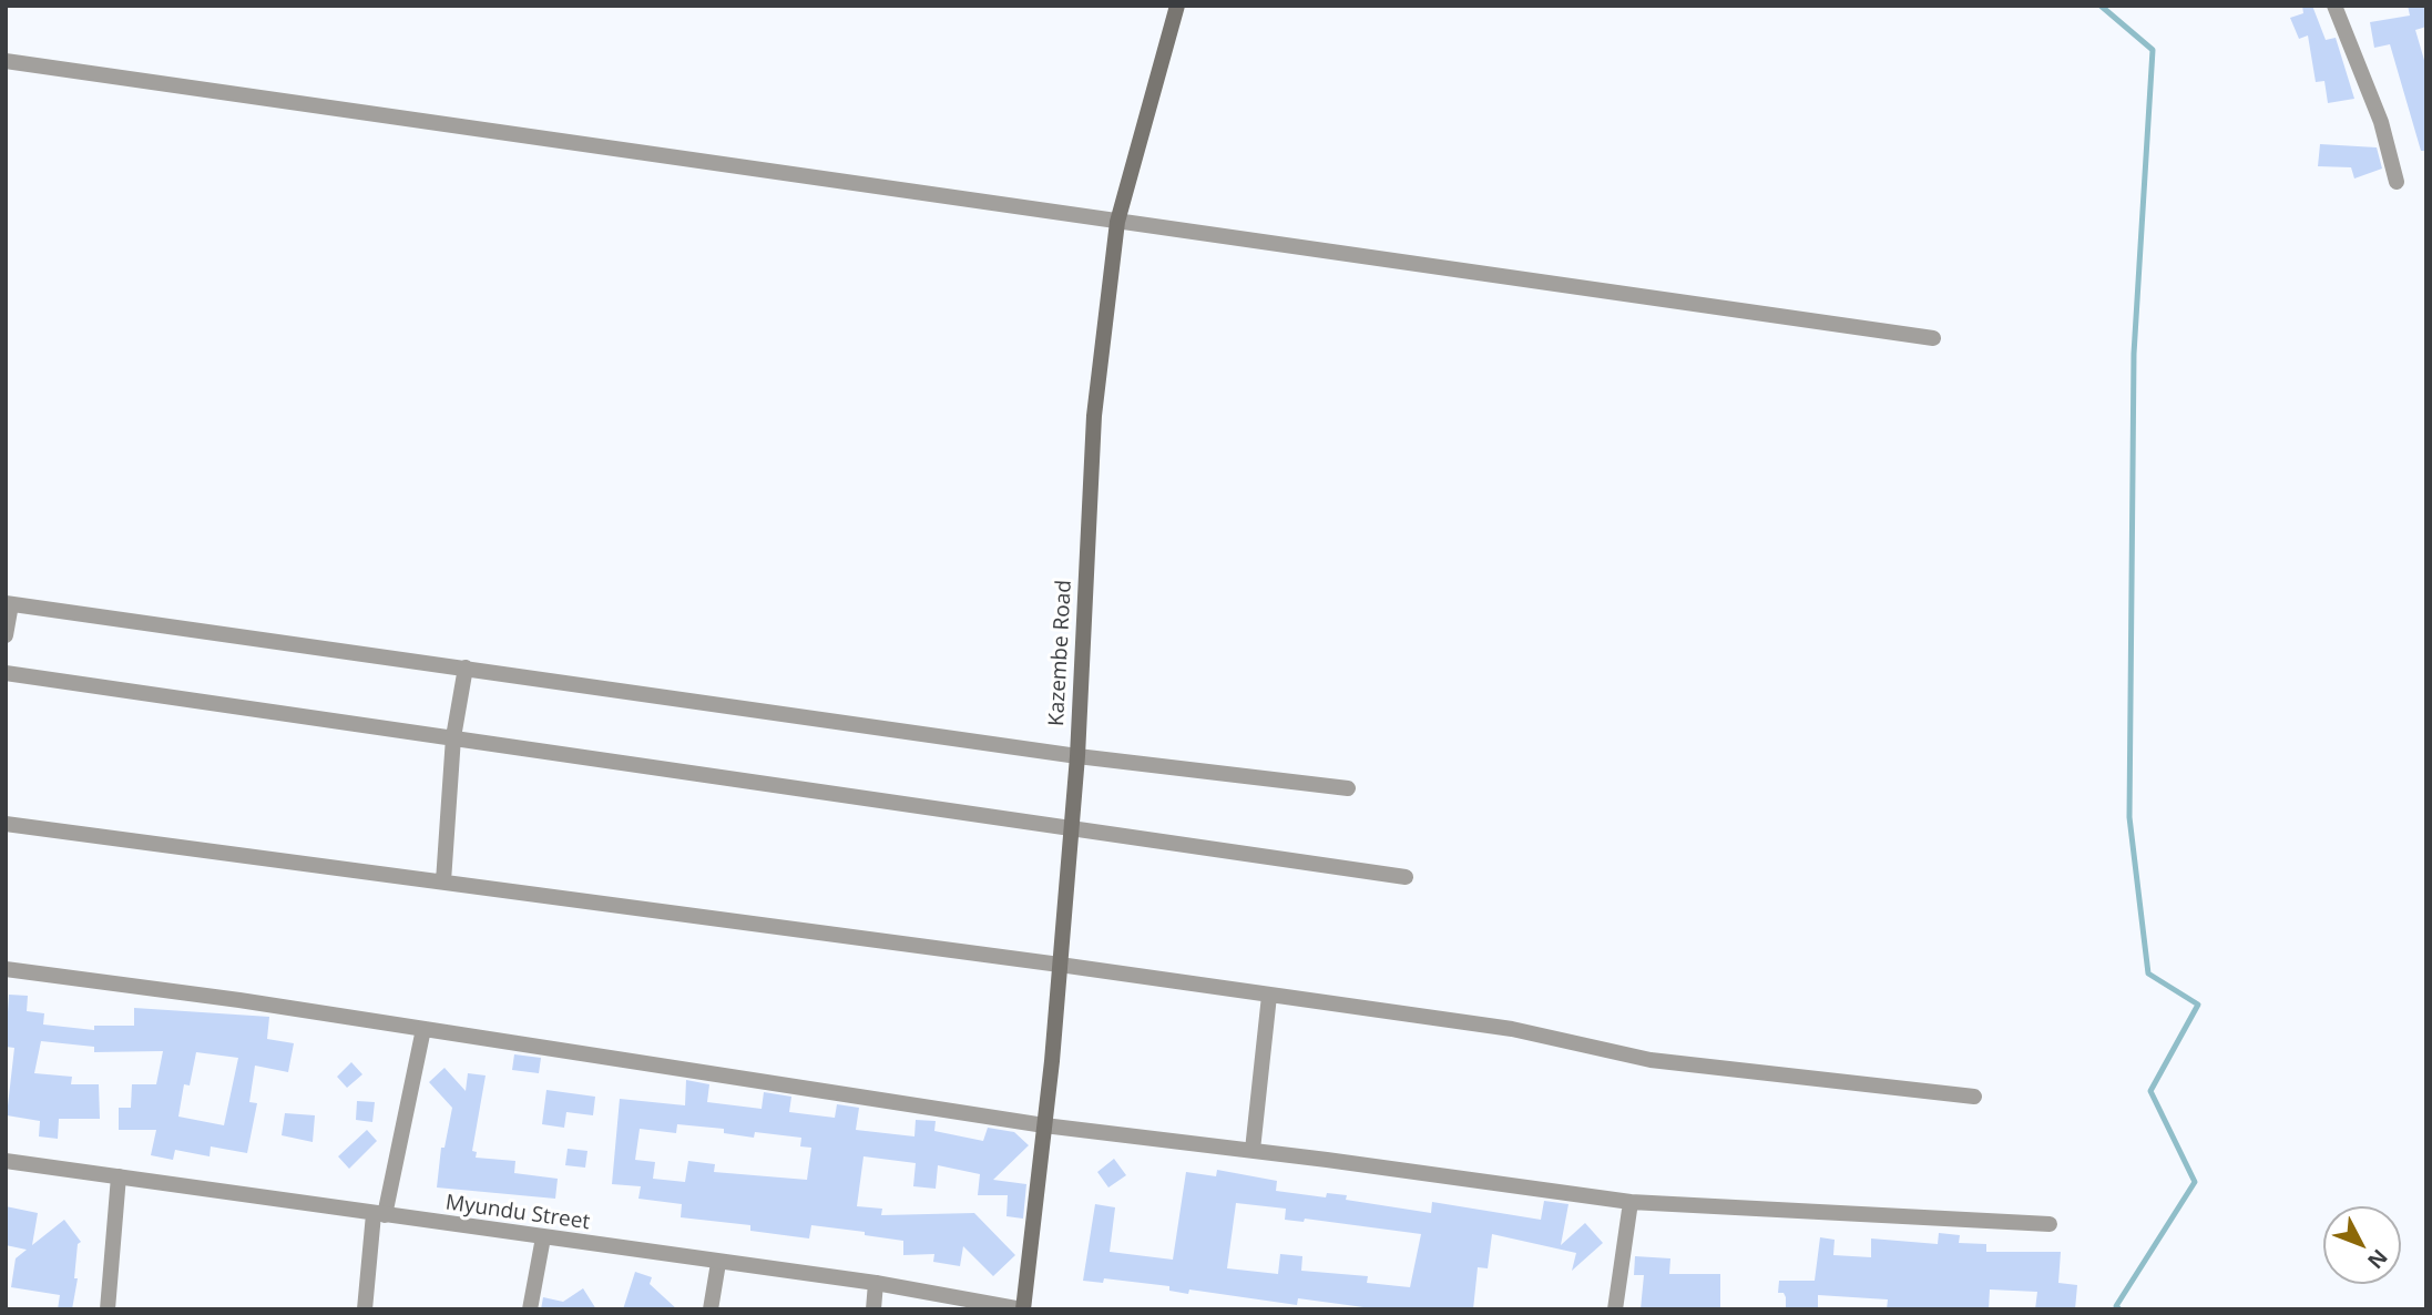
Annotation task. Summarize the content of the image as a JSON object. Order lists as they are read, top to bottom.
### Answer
{
  "streets": {
    "main road": ["Kazembe Road"],
    "street": ["Myundu Street"]
  },
  "crossings": [
    ["Kazembe Road", "Myundu Street"]
  ],
  "north": "bottom right"
}
